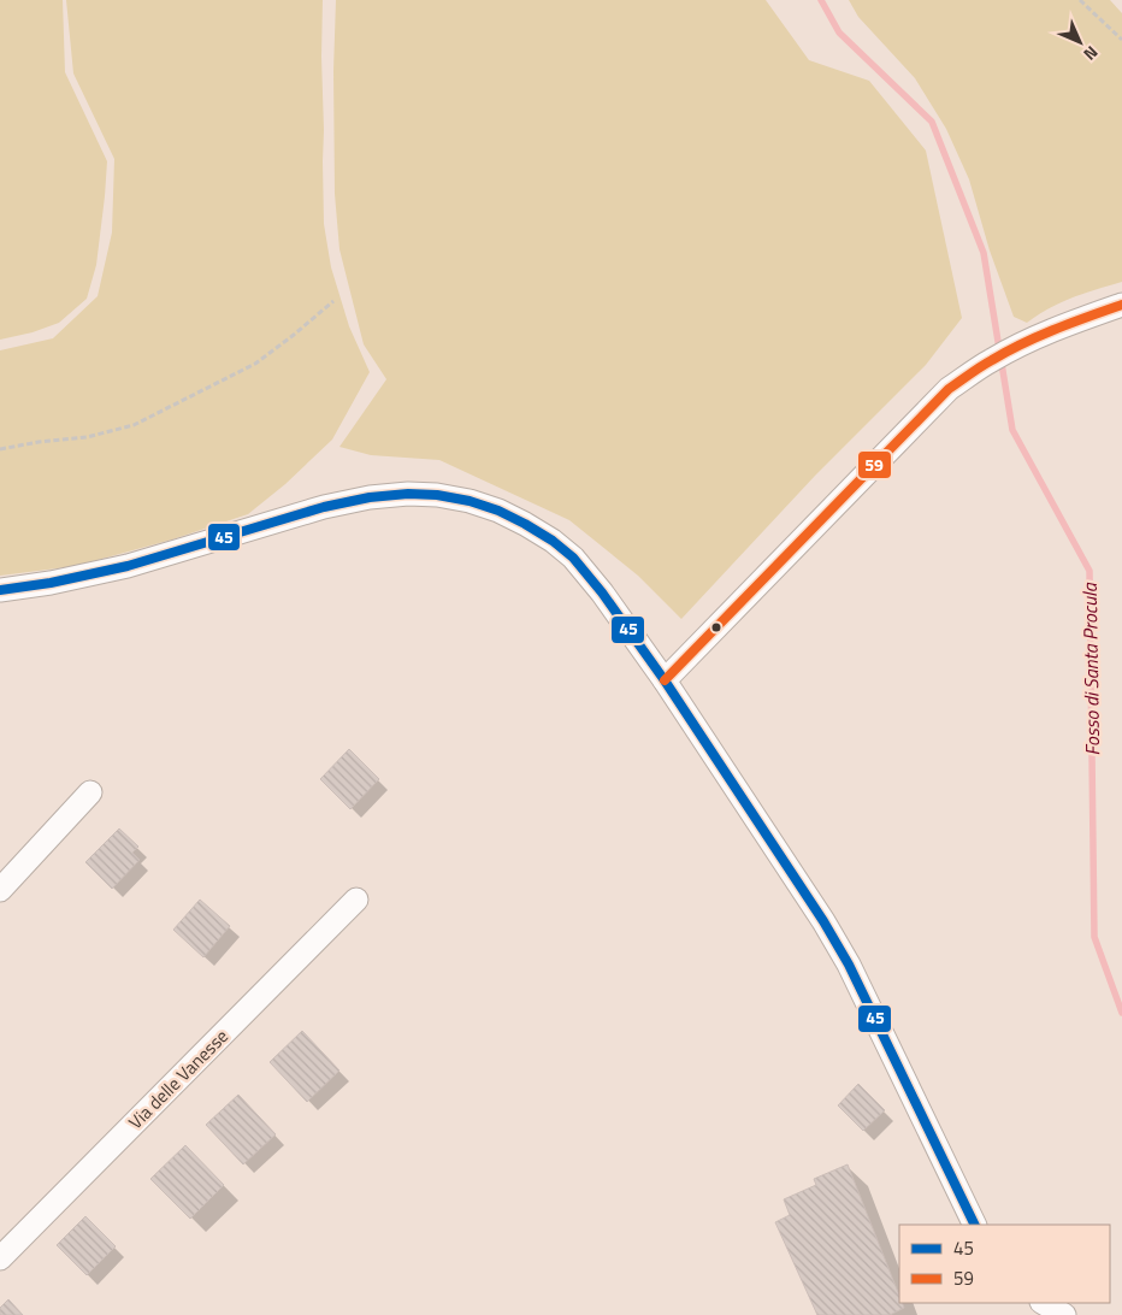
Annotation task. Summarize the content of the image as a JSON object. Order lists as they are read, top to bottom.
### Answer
{
  "streets": {
    "street": ["Via delle Vanesse"]
  },
  "water": ["Fosso di Santa Procula"],
  "lines": ["transit line 59", "transit line 45"],
  "legend": ["45", "59"],
  "north": "bottom right"
}
